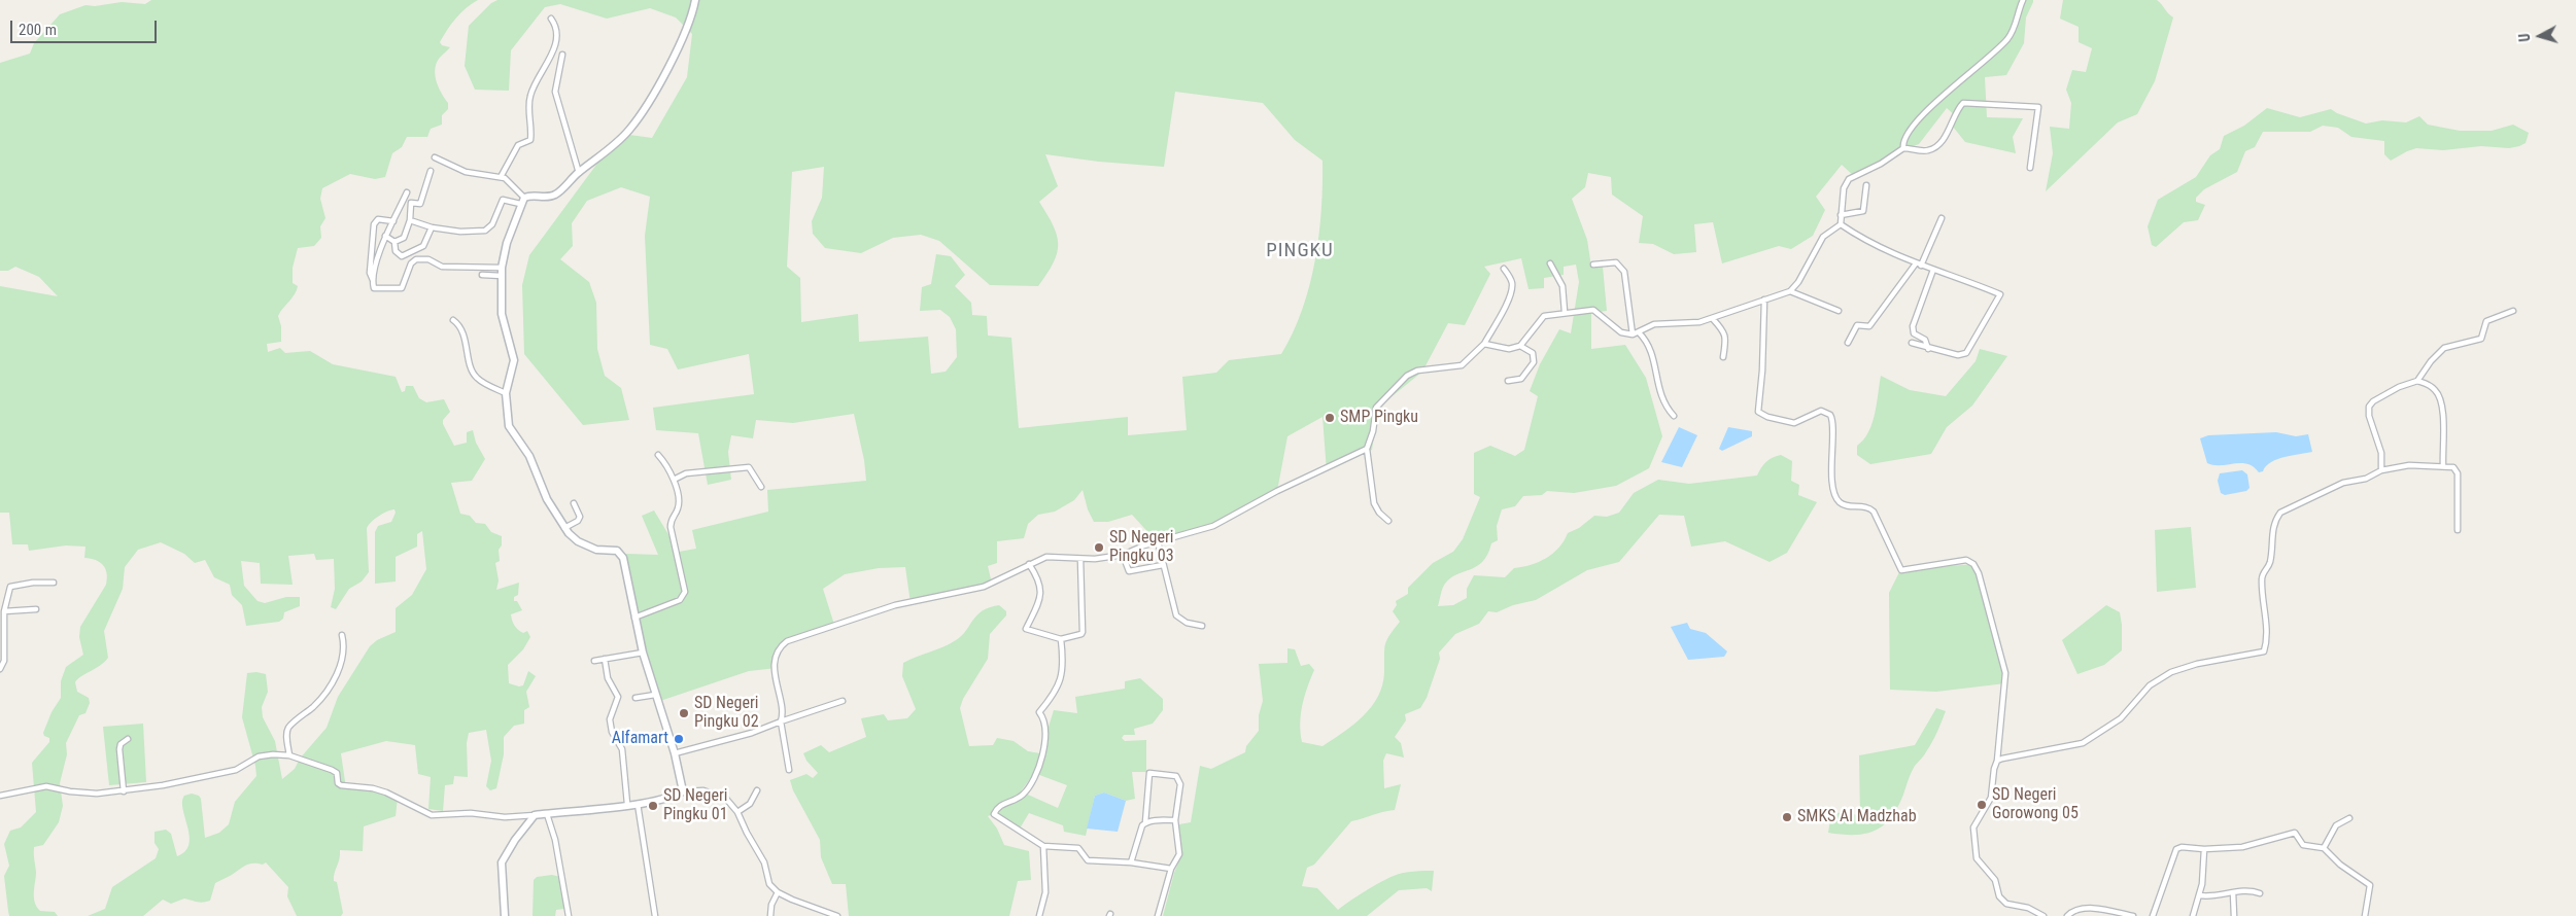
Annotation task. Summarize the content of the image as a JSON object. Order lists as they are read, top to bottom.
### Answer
{
  "districts": ["PINGKU"],
  "places": [
    "SMP Pingku",
    "SD Negeri Pingku 03",
    "SD Negeri Pingku 02",
    "Alfamart",
    "SD Negeri Gorowong 05",
    "SD Negeri Pingku 01",
    "SMKS Al Madzhab"
  ],
  "scale_bar": "200 m",
  "north": "left"
}
